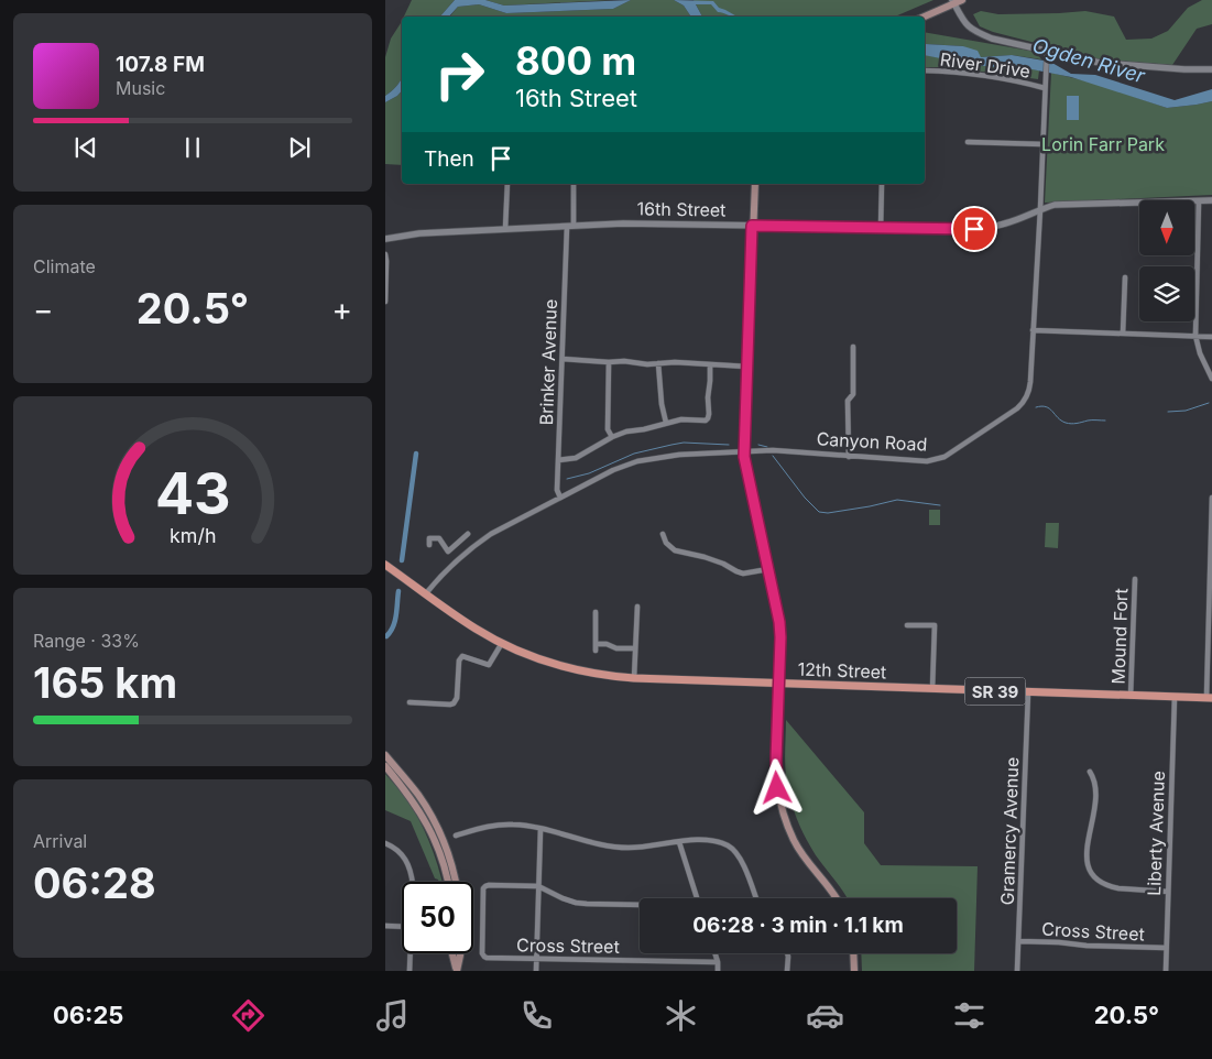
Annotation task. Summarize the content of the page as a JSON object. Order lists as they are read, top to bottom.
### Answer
{
  "streets": {
    "main road": ["12th Street", "SR 39"],
    "street": [
      "River Drive",
      "16th Street",
      "Brinker Avenue",
      "Canyon Road",
      "Mound Fort",
      "Gramercy Avenue",
      "Liberty Avenue",
      "Cross Street"
    ]
  },
  "crossings": [
    ["16th Street", "Brinker Avenue"],
    ["16th Street", "Canyon Road"],
    ["Brinker Avenue", "Canyon Road"],
    ["Canyon Road", "12th Street"],
    ["Canyon Road", "SR 39"],
    ["Mound Fort", "12th Street"],
    ["12th Street", "SR 39"],
    ["12th Street", "Gramercy Avenue"],
    ["12th Street", "Liberty Avenue"],
    ["Gramercy Avenue", "Cross Street"],
    ["Liberty Avenue", "Cross Street"]
  ],
  "water": ["Ogden River"],
  "parks": ["Lorin Farr Park"],
  "north": "bottom",
  "page": {
    "turn": ["800 m", "16th Street"],
    "song": ["107.8 FM", "Music"],
    "then": "Then",
    "tile": [
      "Climate",
      ["Range · 33%", "165 km"],
      ["Arrival", "06:28"]
    ],
    "heat": ["−", "20.5°", "+"],
    "limit": "50",
    "trip": "06:28 · 3 min · 1.1 km",
    "tabs": ["06:25", "20.5°"],
    "gauge": ["43", "km/h"]
  }
}
